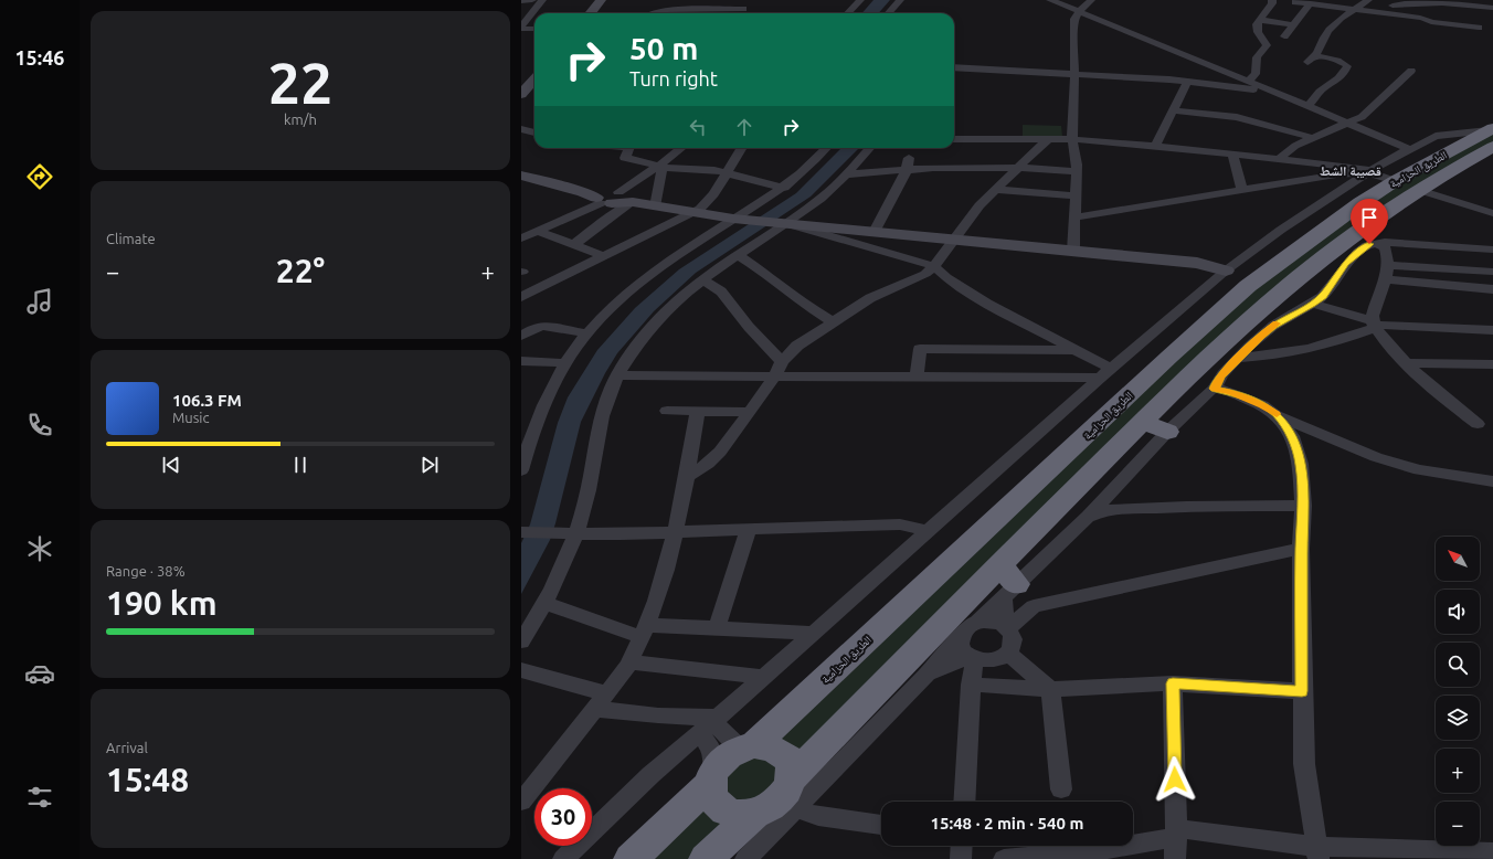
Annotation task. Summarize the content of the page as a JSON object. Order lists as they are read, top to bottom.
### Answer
{
  "streets": {
    "highway": ["الطريق الحزامية"]
  },
  "districts": ["قصيبة الشط"],
  "north": "top left",
  "page": {
    "tabs": "15:46",
    "tile": [
      ["22", "km/h"],
      "Climate",
      ["Range · 38%", "190 km"],
      ["Arrival", "15:48"]
    ],
    "turn": ["50 m", "Turn right"],
    "heat": ["−", "22°", "+"],
    "song": ["106.3 FM", "Music"],
    "map_buttons": ["+", "−"],
    "limit": "30",
    "trip": "15:48 · 2 min · 540 m"
  }
}
